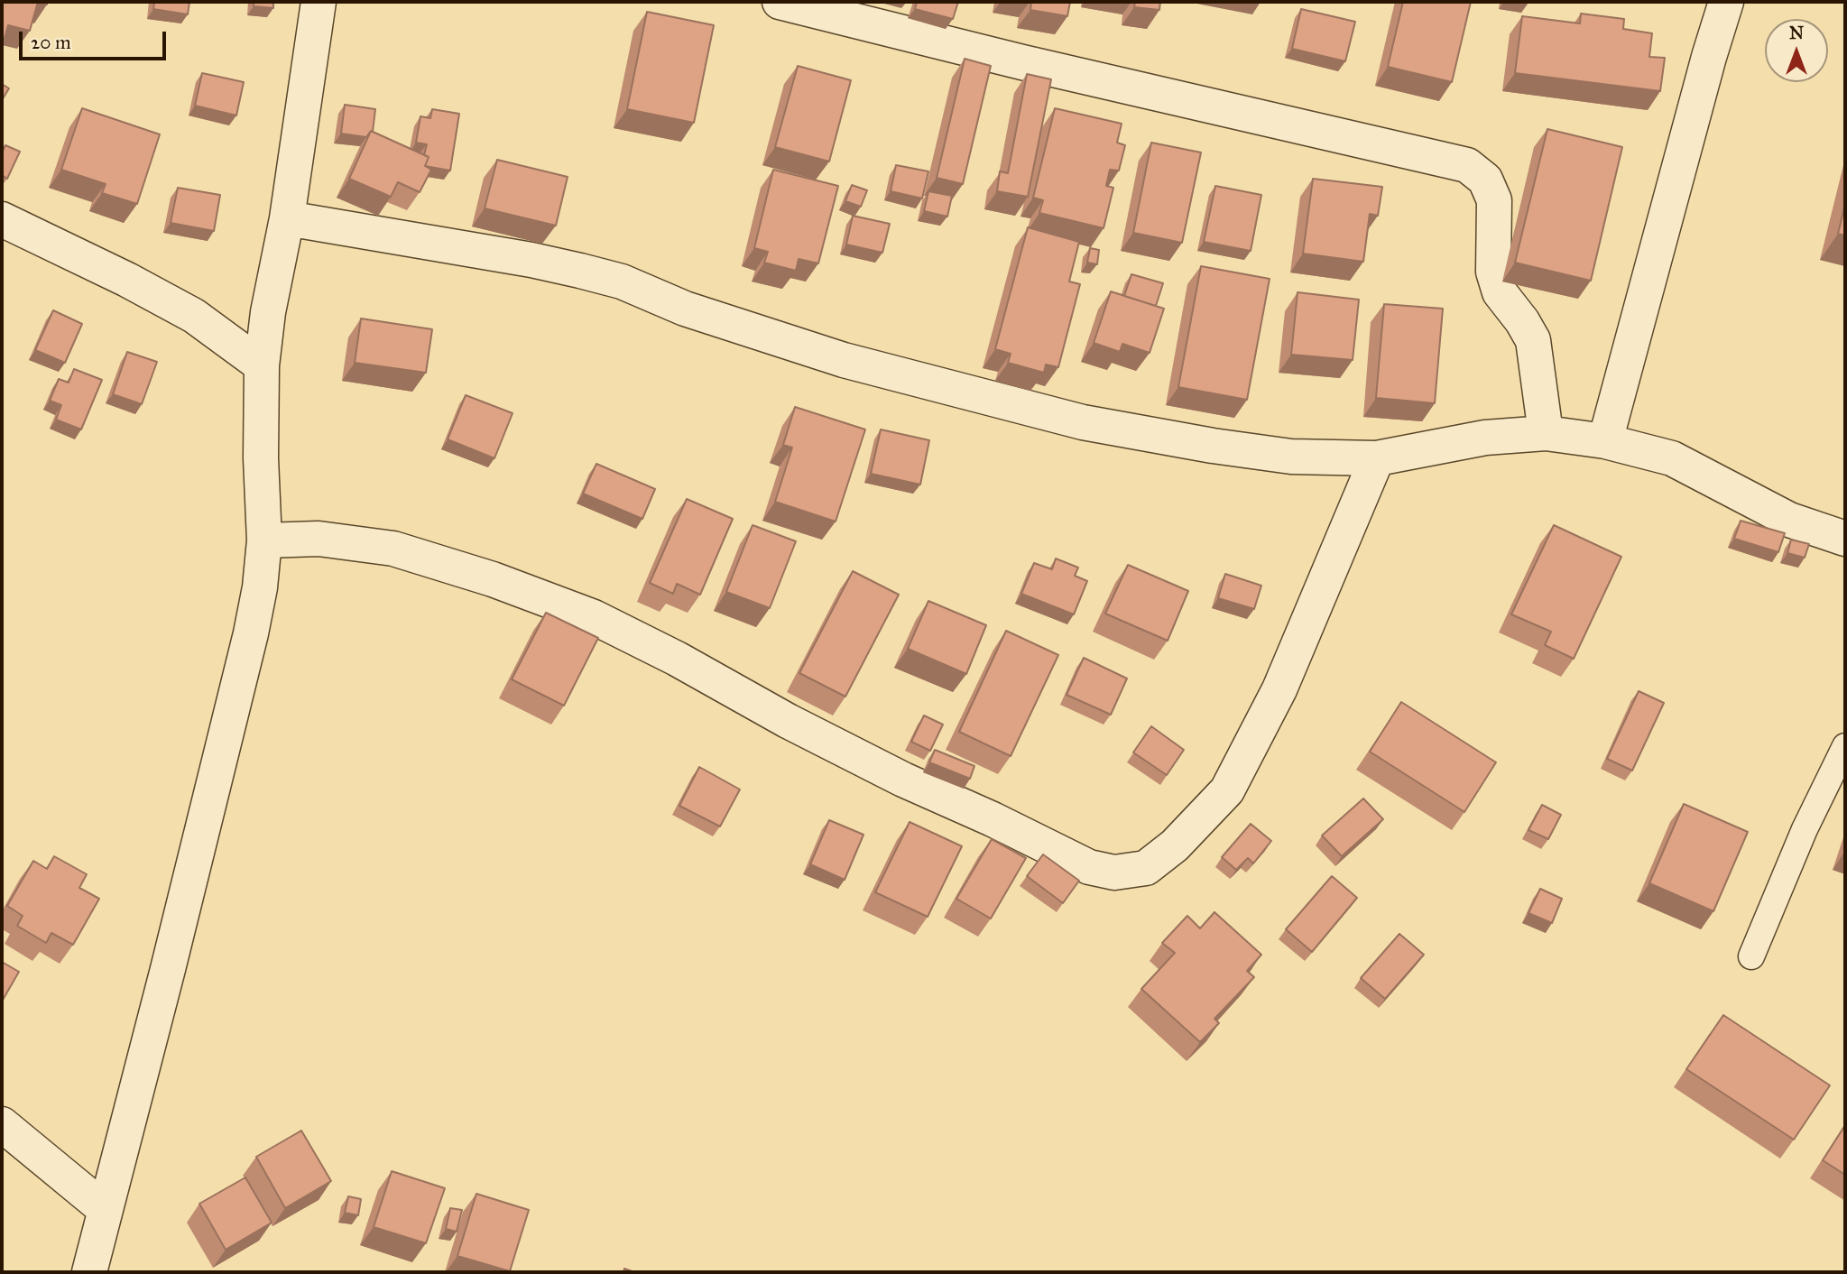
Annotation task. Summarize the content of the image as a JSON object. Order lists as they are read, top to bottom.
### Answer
{
  "scale_bar": "20 m",
  "north": "top"
}
